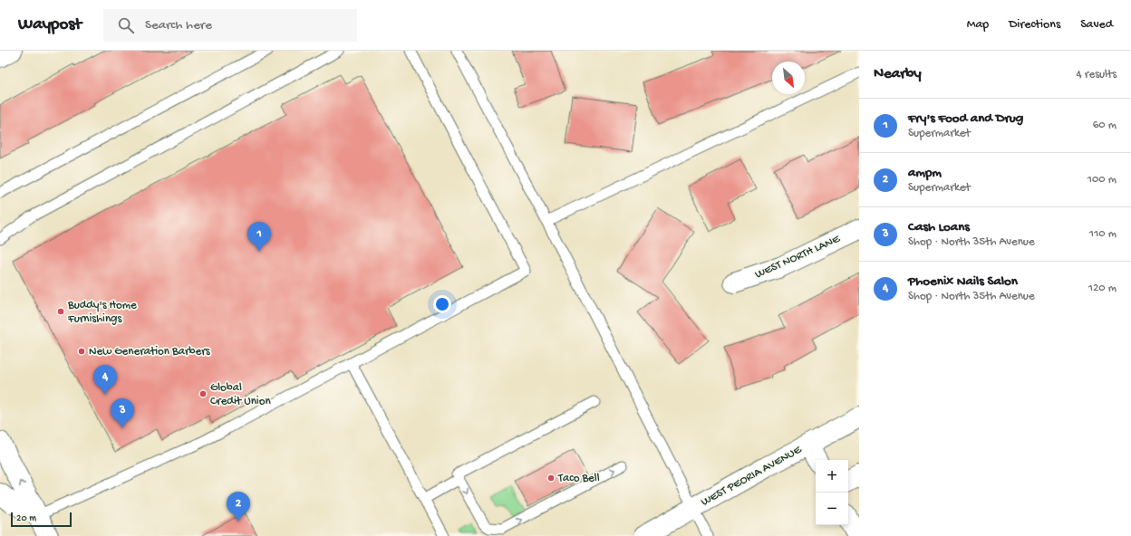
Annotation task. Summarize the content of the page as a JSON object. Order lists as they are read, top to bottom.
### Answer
{
  "streets": {
    "main road": ["WEST NORTH LANE", "WEST PEORIA AVENUE"]
  },
  "places": [
    "Buddy's Home Furnishings",
    "New Generation Barbers",
    "Global Credit Union",
    "Taco Bell"
  ],
  "scale_bar": "20 m",
  "north": "bottom right",
  "page": {
    "header": "Waypost",
    "search": "Search here",
    "nav": ["Map", "Directions", "Saved"],
    "heading": ["Nearby", "4 results"],
    "list": [
      {
        "mark": "1",
        "name": "Fry's Food and Drug",
        "note": "Supermarket",
        "value": "60 m"
      },
      {
        "mark": "2",
        "name": "ampm",
        "note": "Supermarket",
        "value": "100 m"
      },
      {
        "mark": "3",
        "name": "Cash Loans",
        "note": "Shop · North 35th Avenue",
        "value": "110 m"
      },
      {
        "mark": "4",
        "name": "Phoenix Nails Salon",
        "note": "Shop · North 35th Avenue",
        "value": "120 m"
      }
    ],
    "pins": [
      "1",
      "4",
      "3",
      "2"
    ],
    "map_buttons": ["+", "−"],
    "scale": "20 m"
  }
}
